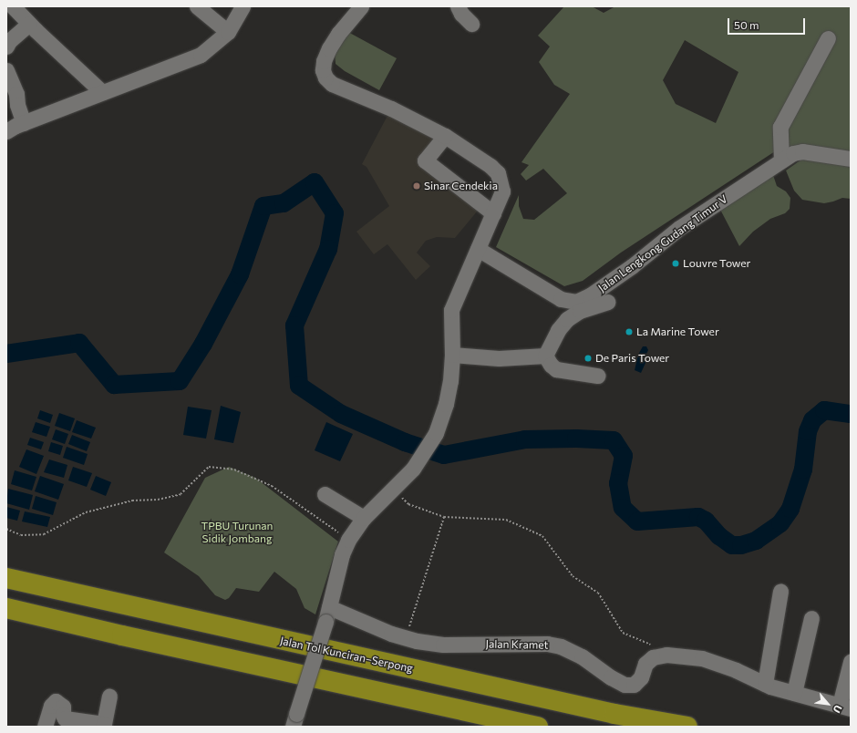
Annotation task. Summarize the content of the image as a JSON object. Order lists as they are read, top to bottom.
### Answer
{
  "streets": {
    "highway": ["Jalan Tol Kunciran–Serpong"],
    "street": ["Jalan Lengkong Gudang Timur V", "Jalan Kramet"]
  },
  "parks": ["TPBU Turunan Sidik Jombang"],
  "places": [
    "Sinar Cendekia",
    "Louvre Tower",
    "La Marine Tower",
    "De Paris Tower"
  ],
  "scale_bar": "50 m",
  "north": "bottom right"
}
